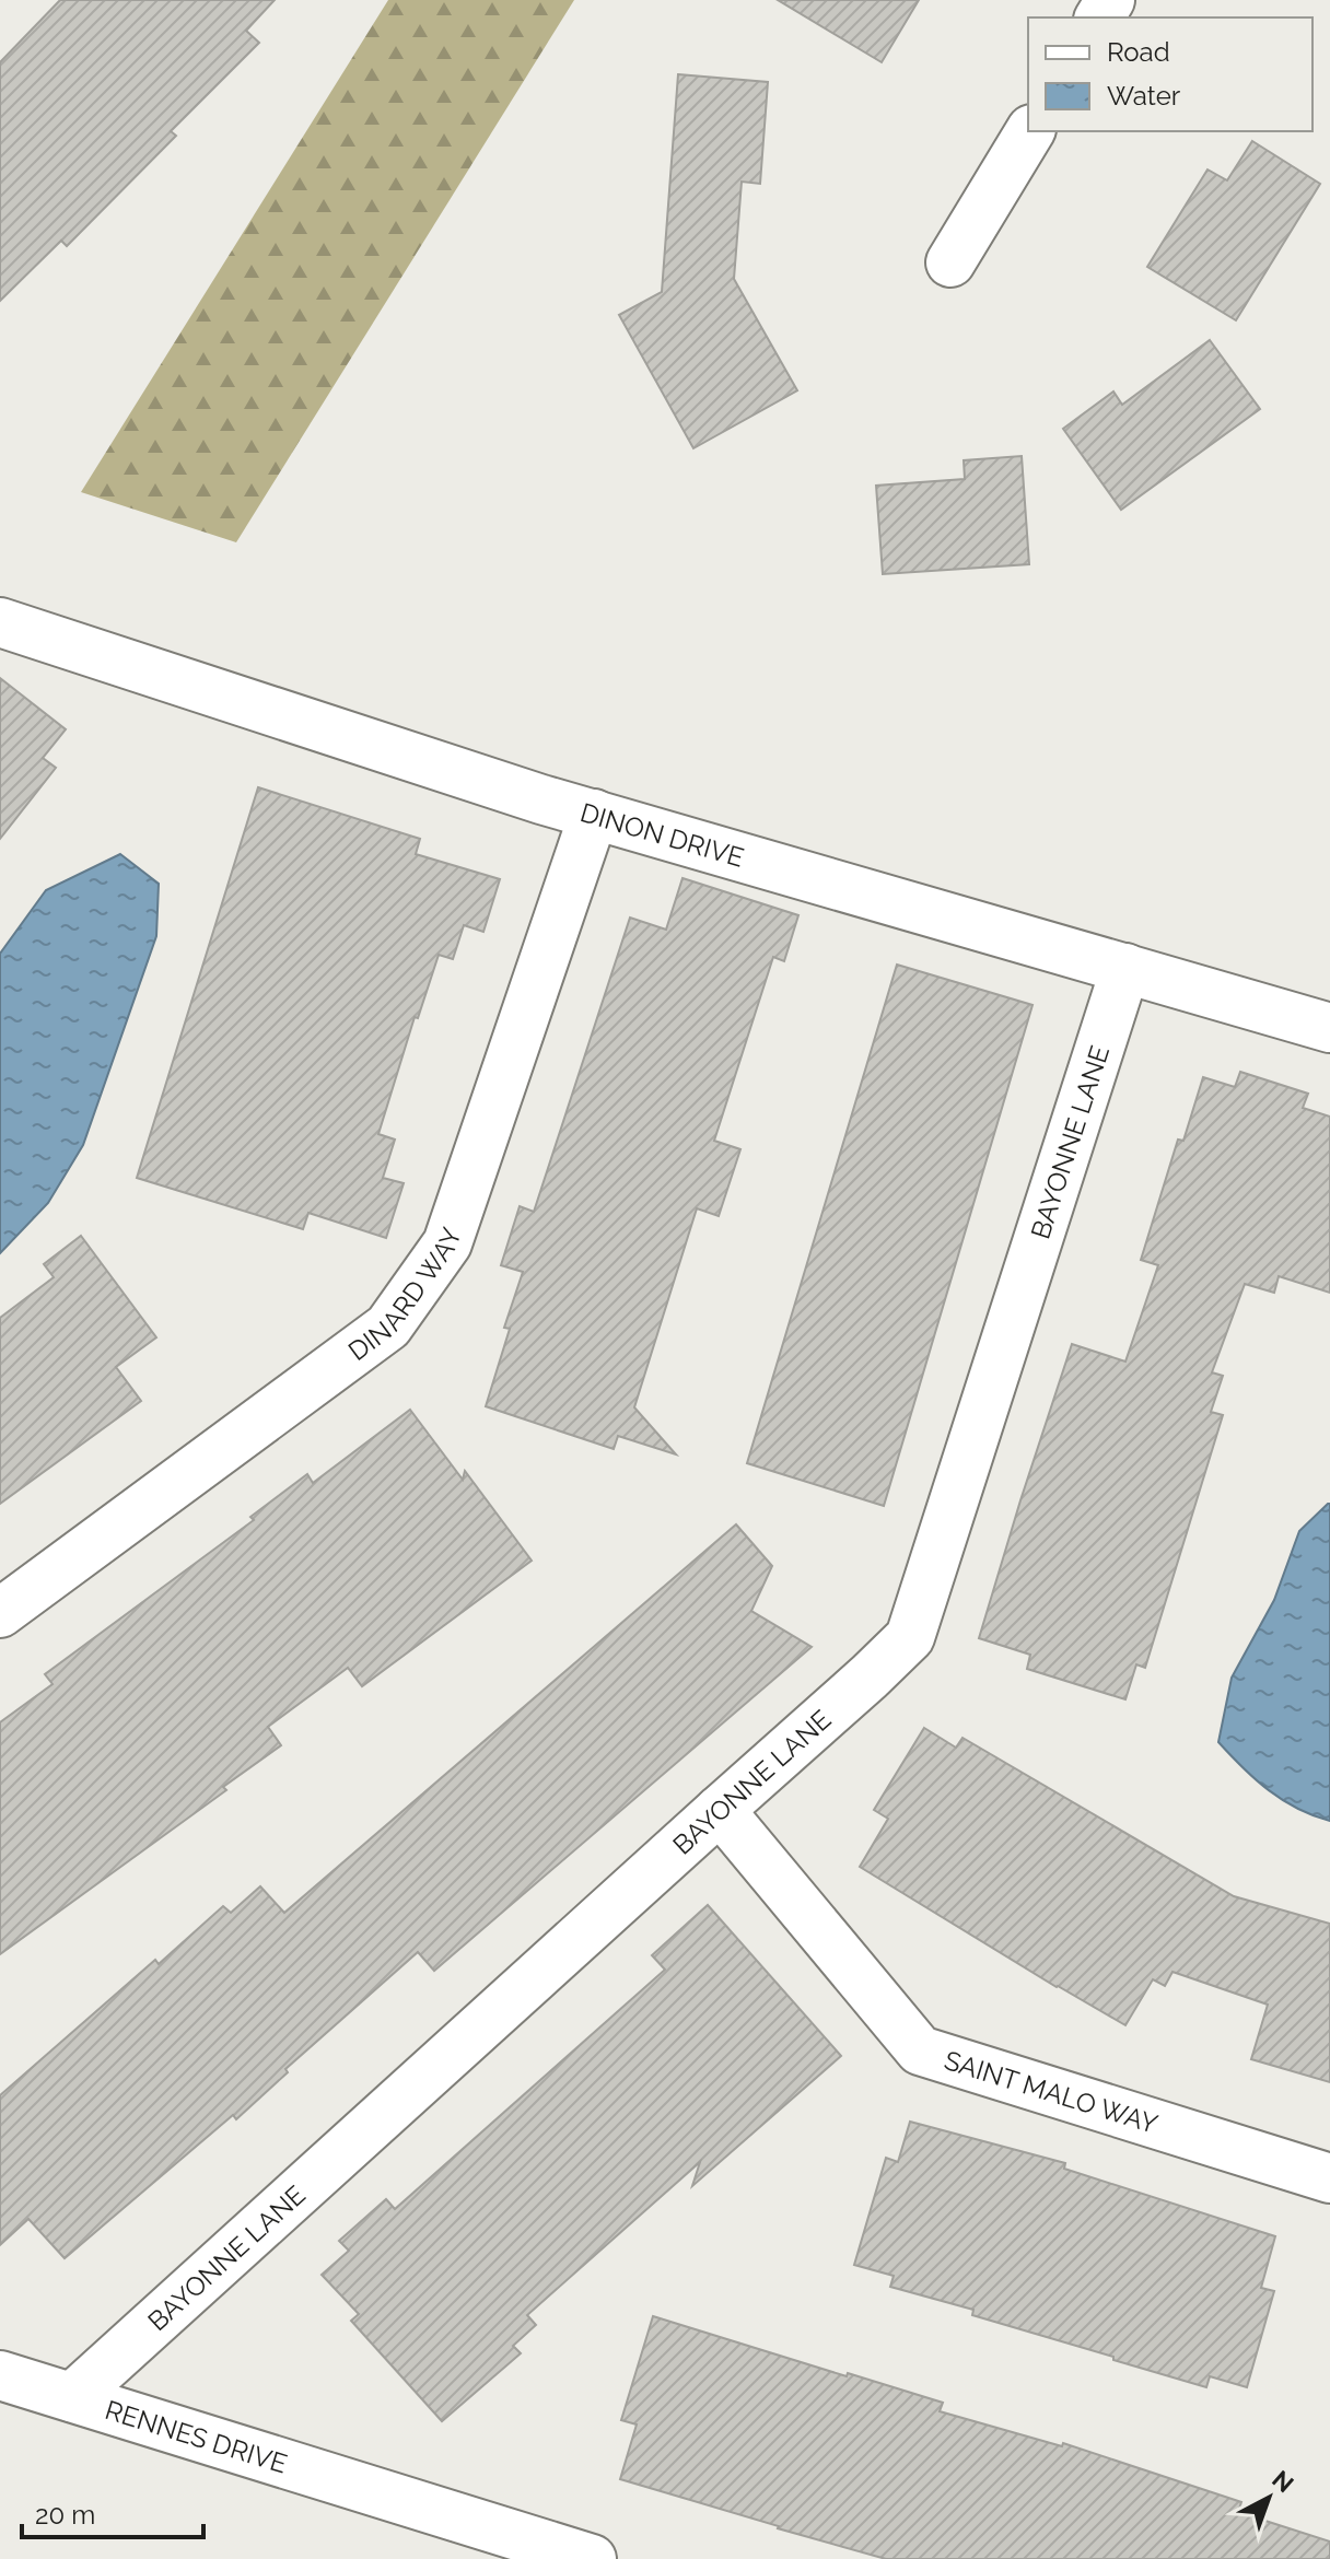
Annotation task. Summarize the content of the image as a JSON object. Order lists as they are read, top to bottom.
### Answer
{
  "streets": {
    "street": [
      "DINON DRIVE",
      "BAYONNE LANE",
      "DINARD WAY",
      "SAINT MALO WAY",
      "RENNES DRIVE"
    ]
  },
  "crossings": [
    ["DINON DRIVE", "BAYONNE LANE"],
    ["DINON DRIVE", "DINARD WAY"],
    ["BAYONNE LANE", "SAINT MALO WAY"],
    ["BAYONNE LANE", "RENNES DRIVE"]
  ],
  "legend": ["Road", "Water"],
  "scale_bar": "20 m",
  "north": "top right"
}
